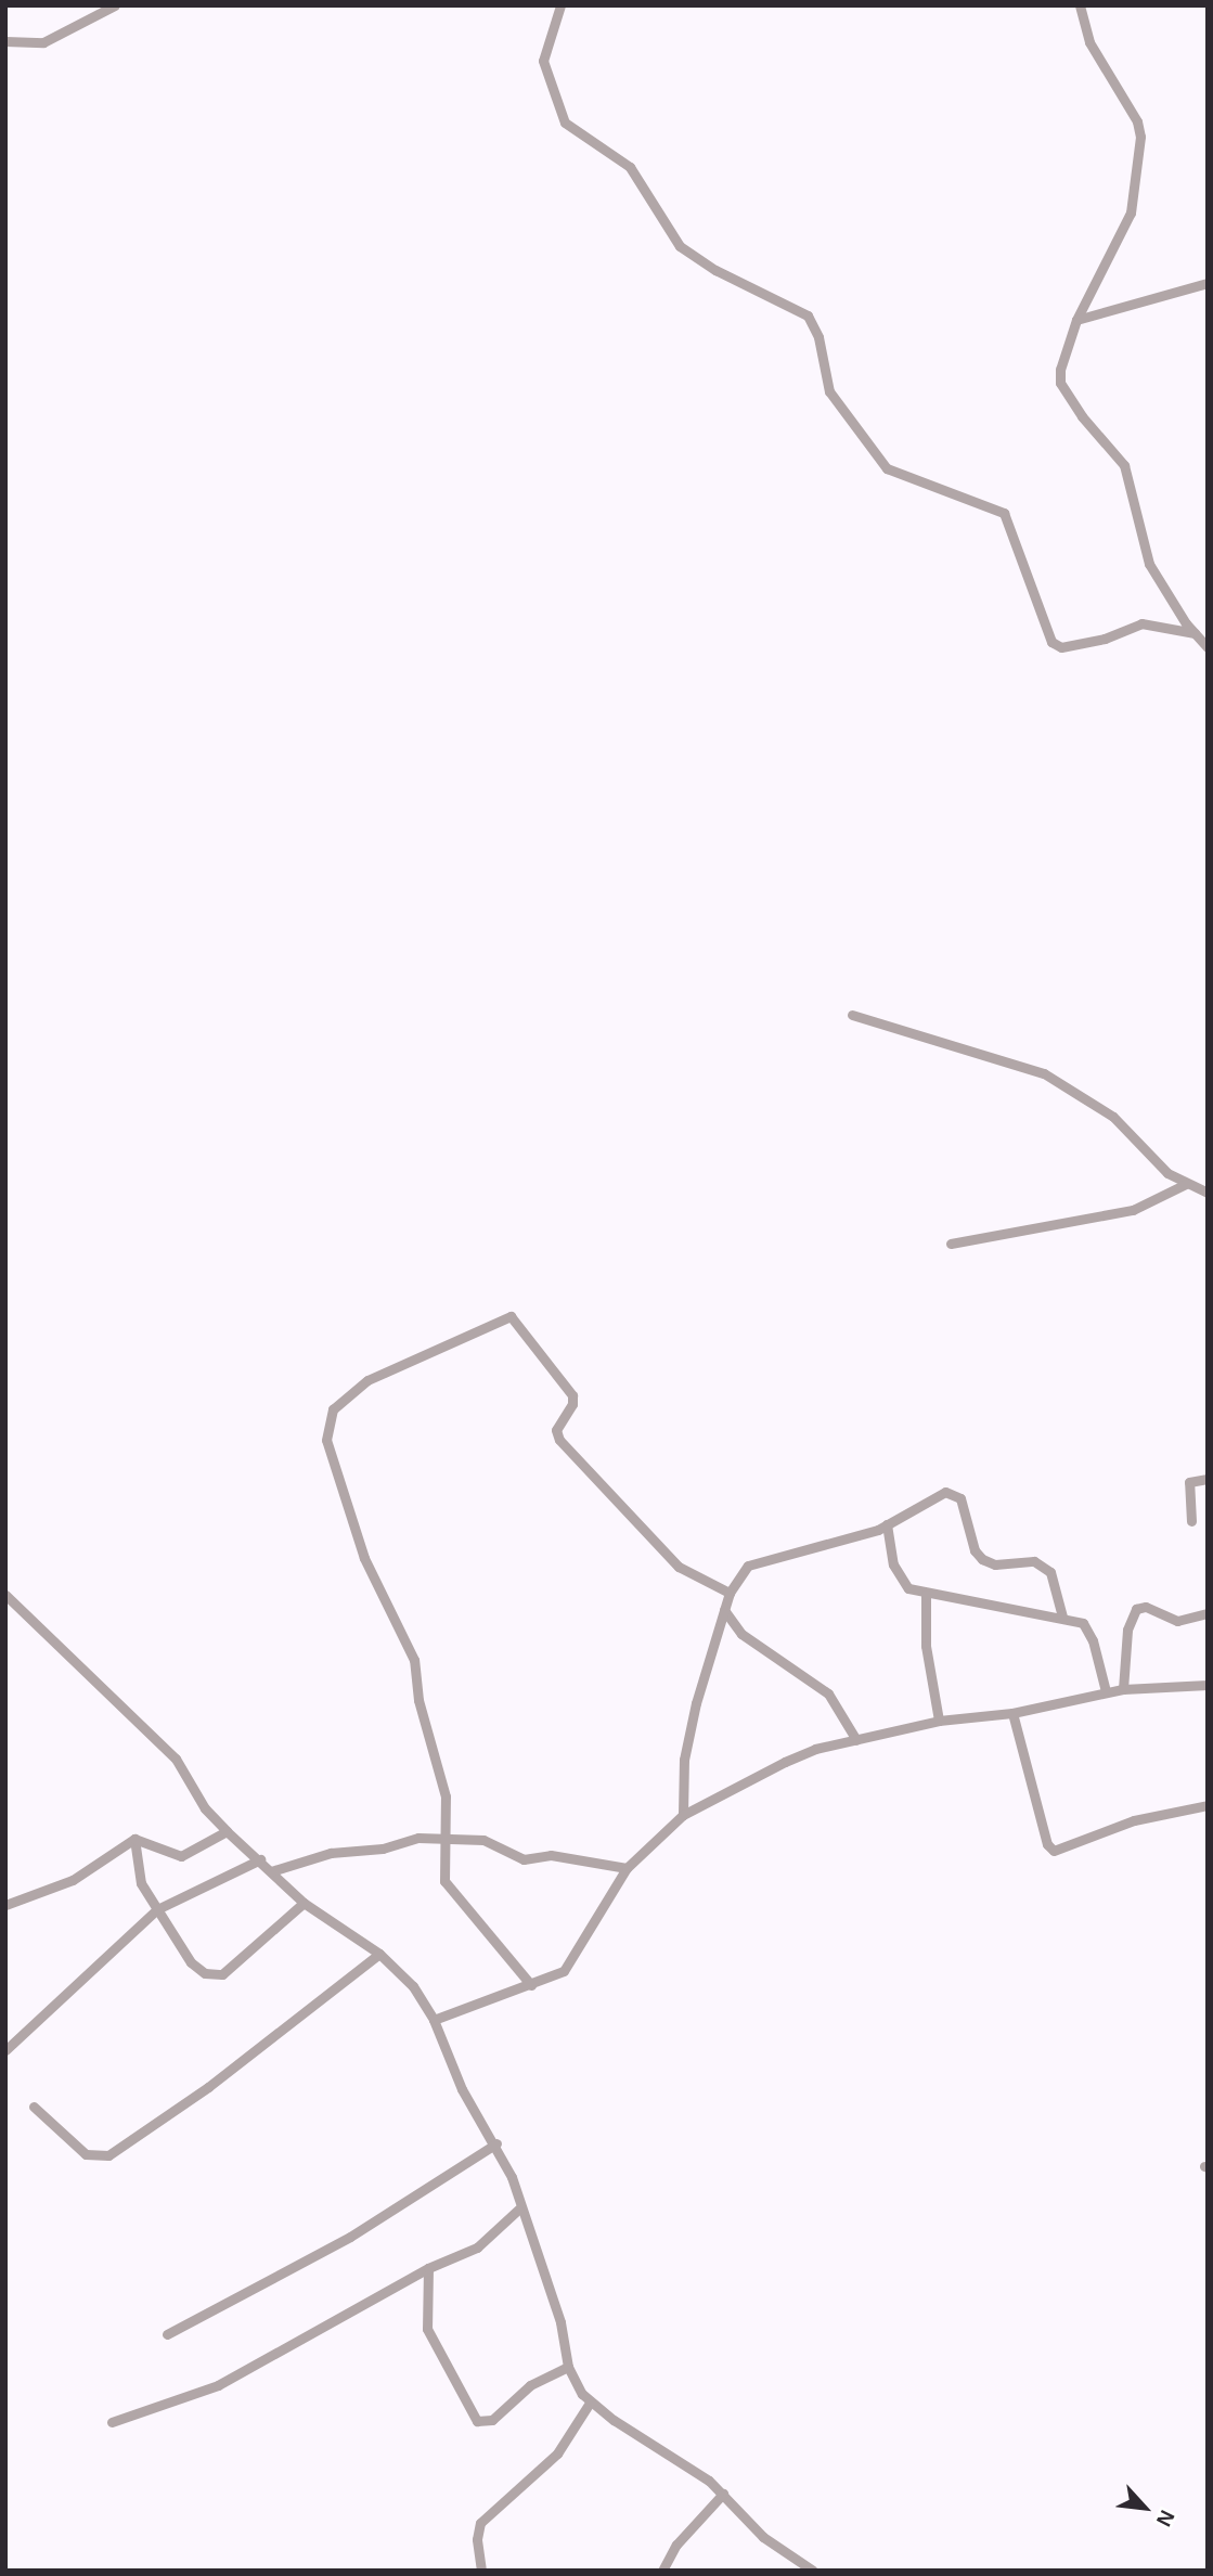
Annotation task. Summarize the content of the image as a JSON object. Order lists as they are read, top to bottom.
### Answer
{
  "north": "bottom right"
}
